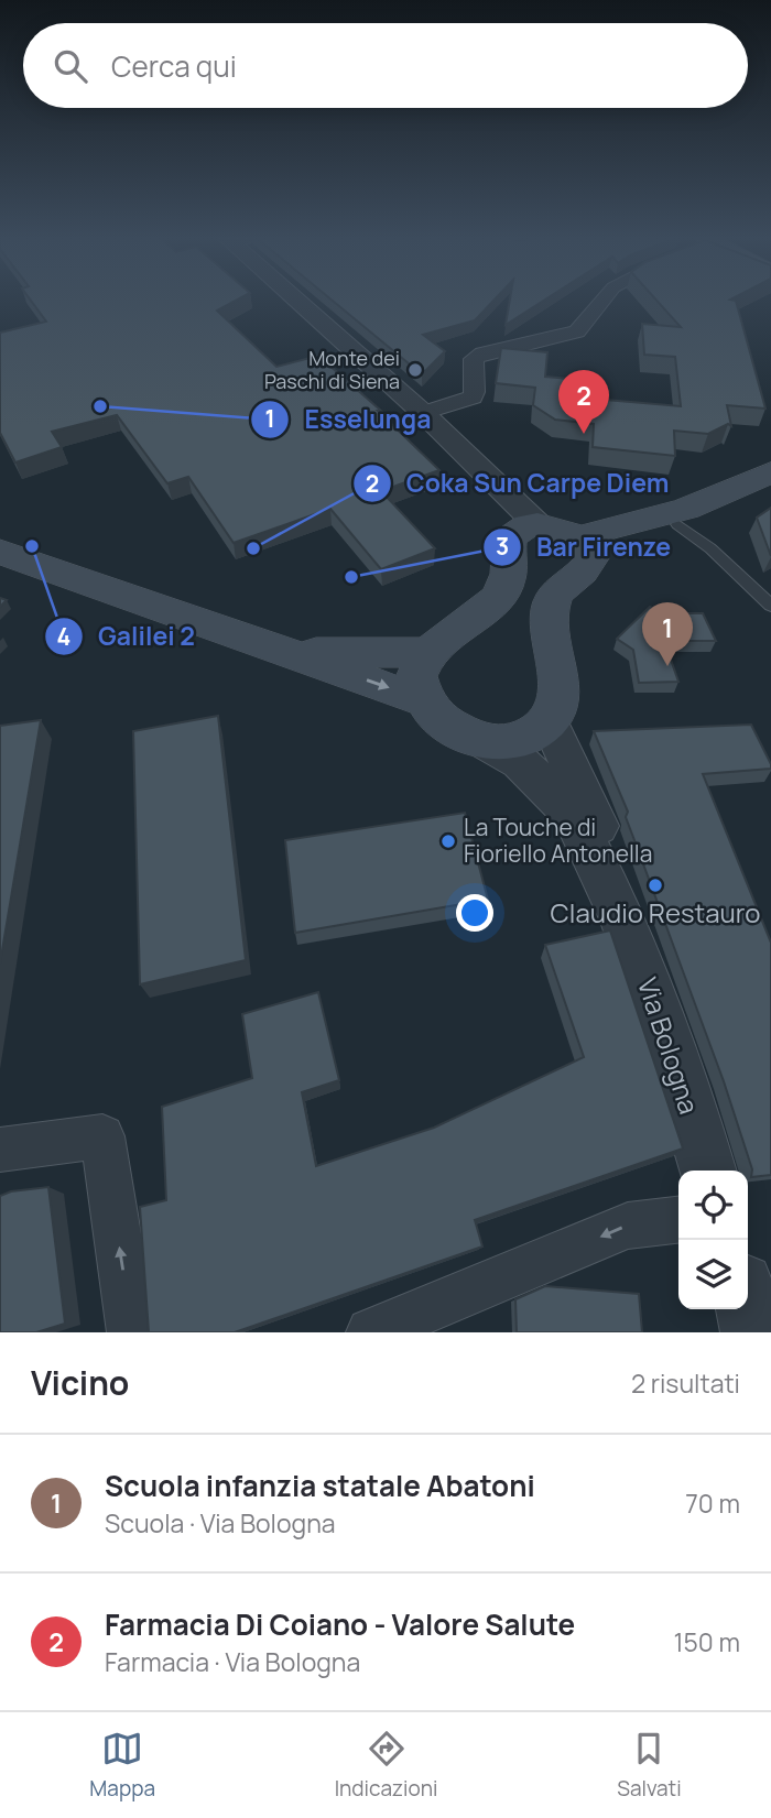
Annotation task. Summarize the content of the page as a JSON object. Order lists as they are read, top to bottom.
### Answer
{
  "streets": {
    "street": ["Via Bologna"]
  },
  "places": [
    "Monte dei Paschi di Siena",
    "Esselunga",
    "Galilei 2",
    "Coka Sun Carpe Diem",
    "Bar Firenze",
    "La Touche di Fioriello Antonella",
    "Claudio Restauro"
  ],
  "page": {
    "search": "Cerca qui",
    "pins": ["2", "1"],
    "heading": ["Vicino", "2 risultati"],
    "list": [
      {
        "mark": "1",
        "name": "Scuola infanzia statale Abatoni",
        "note": "Scuola · Via Bologna",
        "value": "70 m"
      },
      {
        "mark": "2",
        "name": "Farmacia Di Coiano - Valore Salute",
        "note": "Farmacia · Via Bologna",
        "value": "150 m"
      }
    ],
    "nav": ["Mappa", "Indicazioni", "Salvati"]
  }
}
